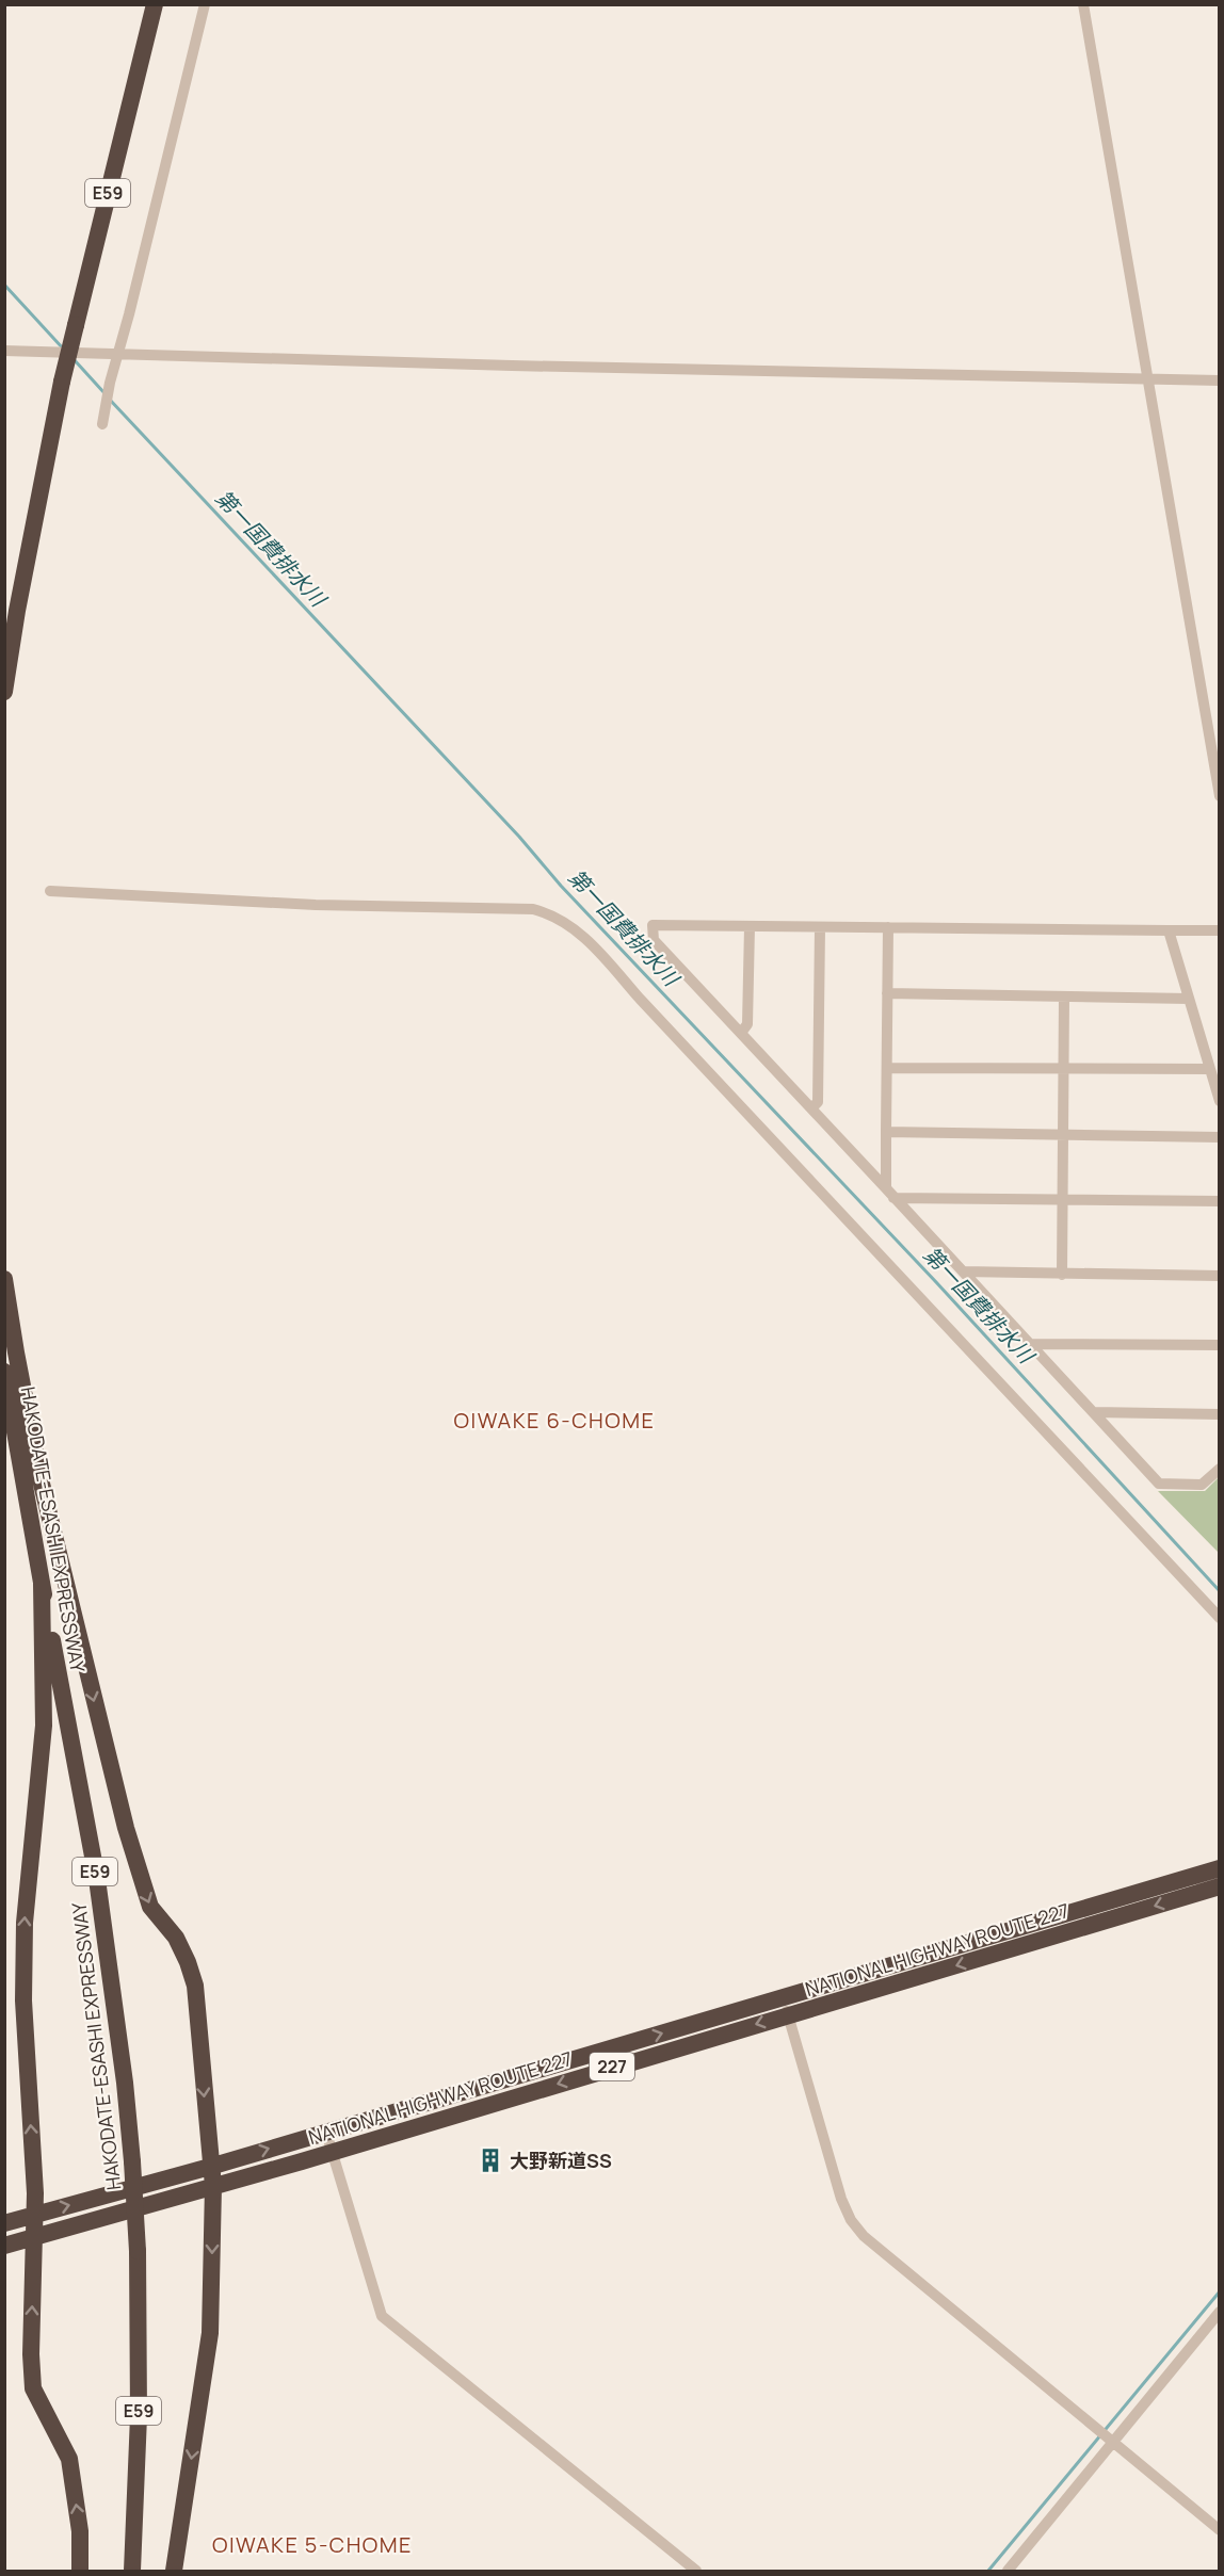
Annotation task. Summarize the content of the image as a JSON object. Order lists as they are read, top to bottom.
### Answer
{
  "streets": {
    "highway": [
      "E59",
      "HAKODATE-ESASHI EXPRESSWAY",
      "NATIONAL HIGHWAY ROUTE 227",
      "227"
    ]
  },
  "districts": ["OIWAKE 6-CHOME", "OIWAKE 5-CHOME"],
  "water": ["第一国費排水川"],
  "places": {
    "building": ["大野新道SS"]
  }
}
